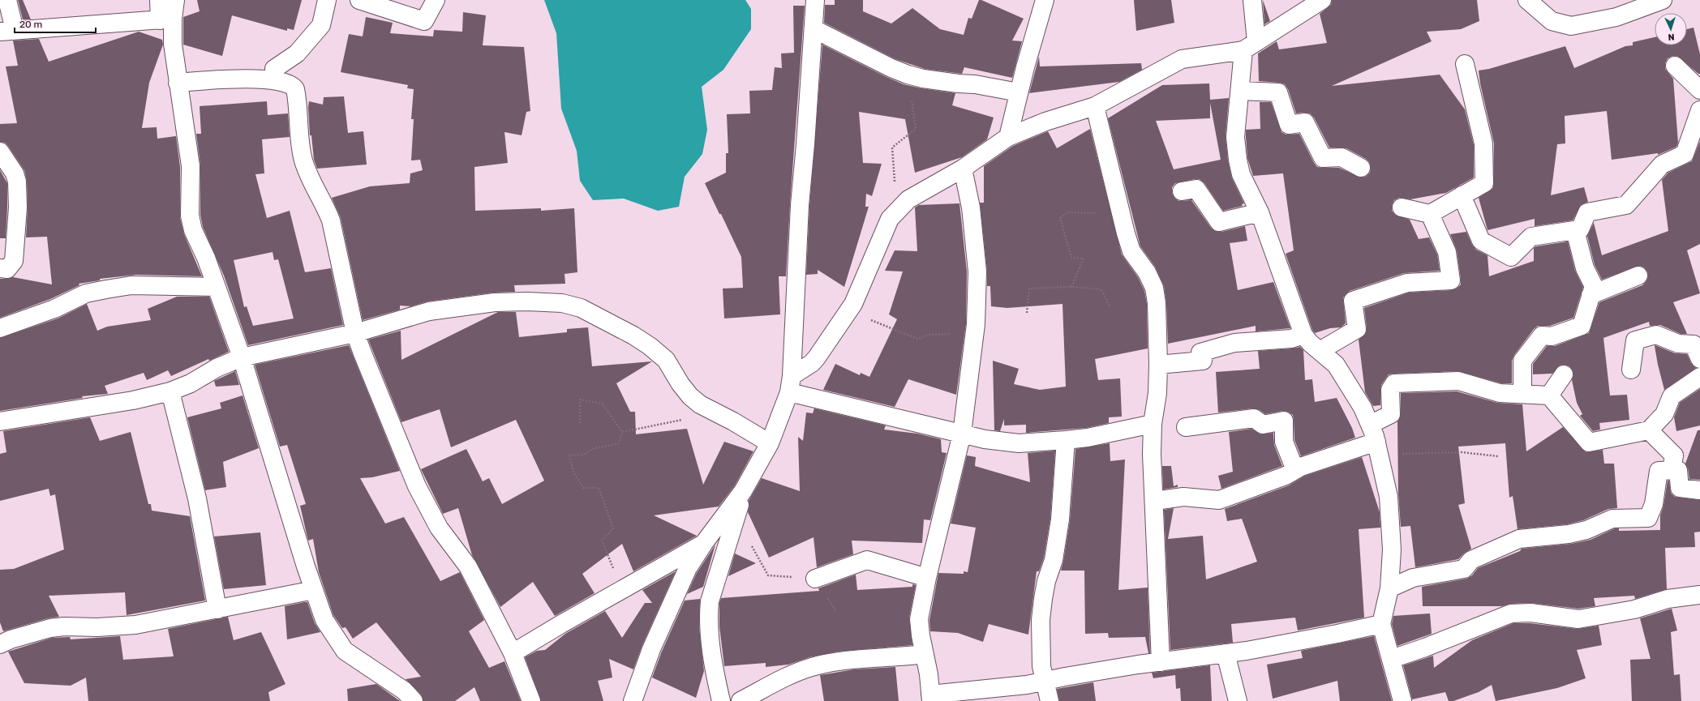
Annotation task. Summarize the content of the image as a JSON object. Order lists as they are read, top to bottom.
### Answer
{
  "scale_bar": "20 m",
  "north": "bottom"
}
